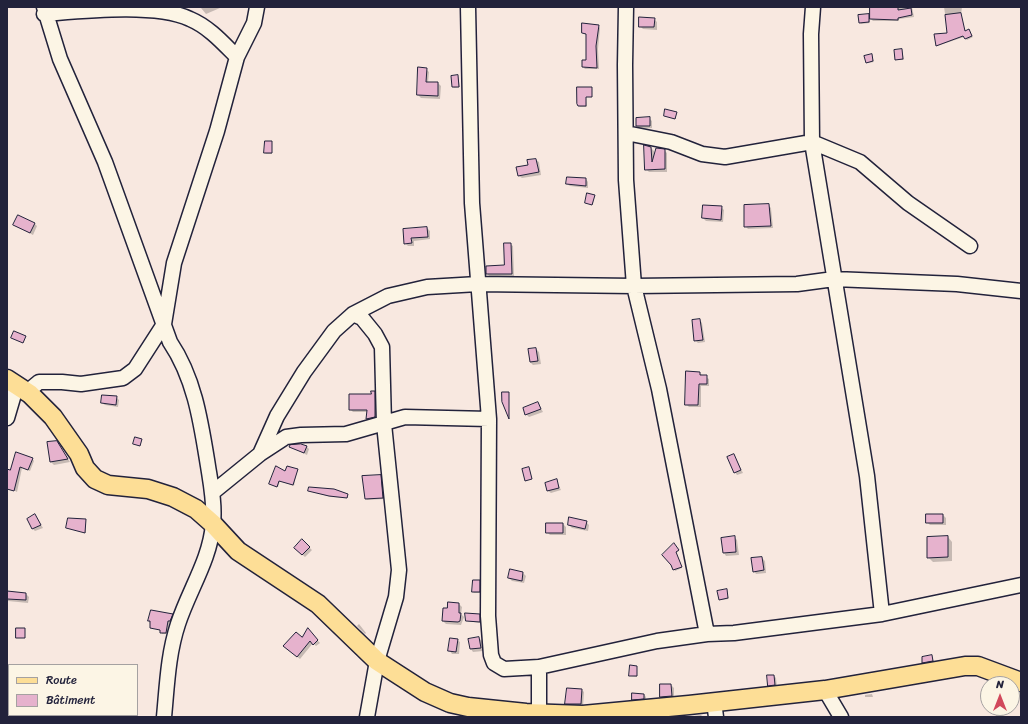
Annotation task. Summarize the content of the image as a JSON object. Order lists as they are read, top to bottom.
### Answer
{
  "legend": ["Route", "Bâtiment"],
  "north": "top"
}
